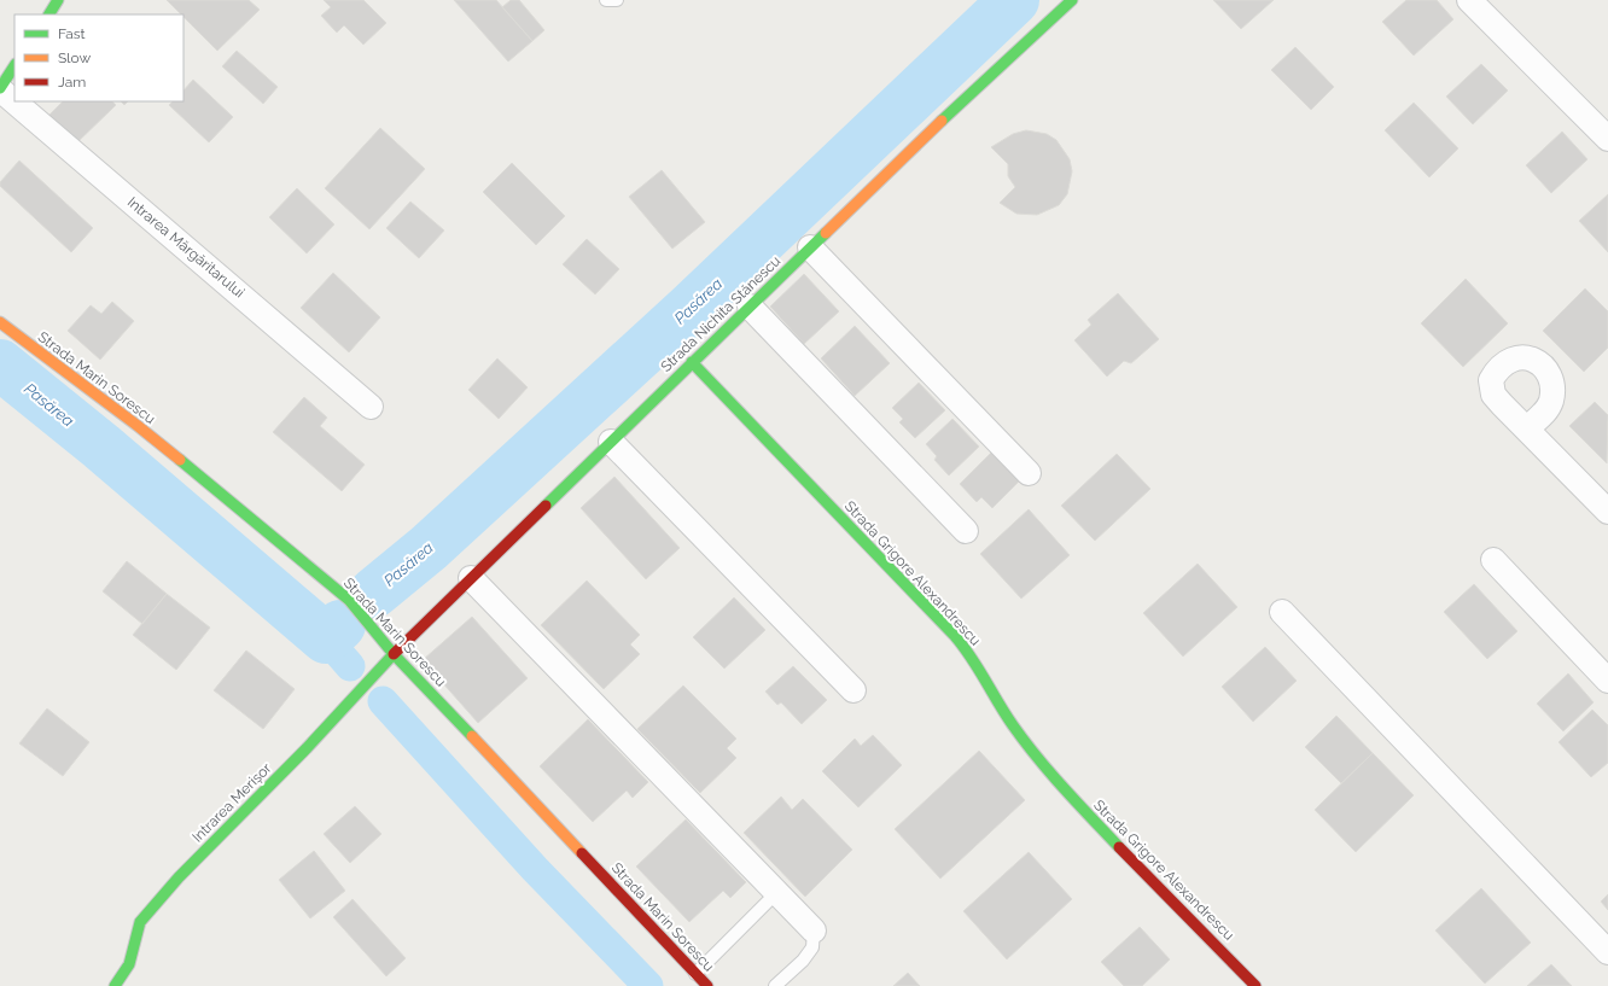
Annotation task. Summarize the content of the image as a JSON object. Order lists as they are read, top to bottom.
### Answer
{
  "streets": {
    "street": [
      "Intrarea Mărgăritarului",
      "Strada Nichita Stănescu",
      "Strada Marin Sorescu",
      "Strada Grigore Alexandrescu",
      "Intrarea Merișor"
    ]
  },
  "crossings": [
    ["Strada Nichita Stănescu", "Strada Marin Sorescu"],
    ["Strada Nichita Stănescu", "Strada Grigore Alexandrescu"],
    ["Strada Nichita Stănescu", "Intrarea Merișor"],
    ["Strada Marin Sorescu", "Intrarea Merișor"]
  ],
  "water": ["Pasărea"],
  "legend": ["Fast", "Slow", "Jam"]
}
